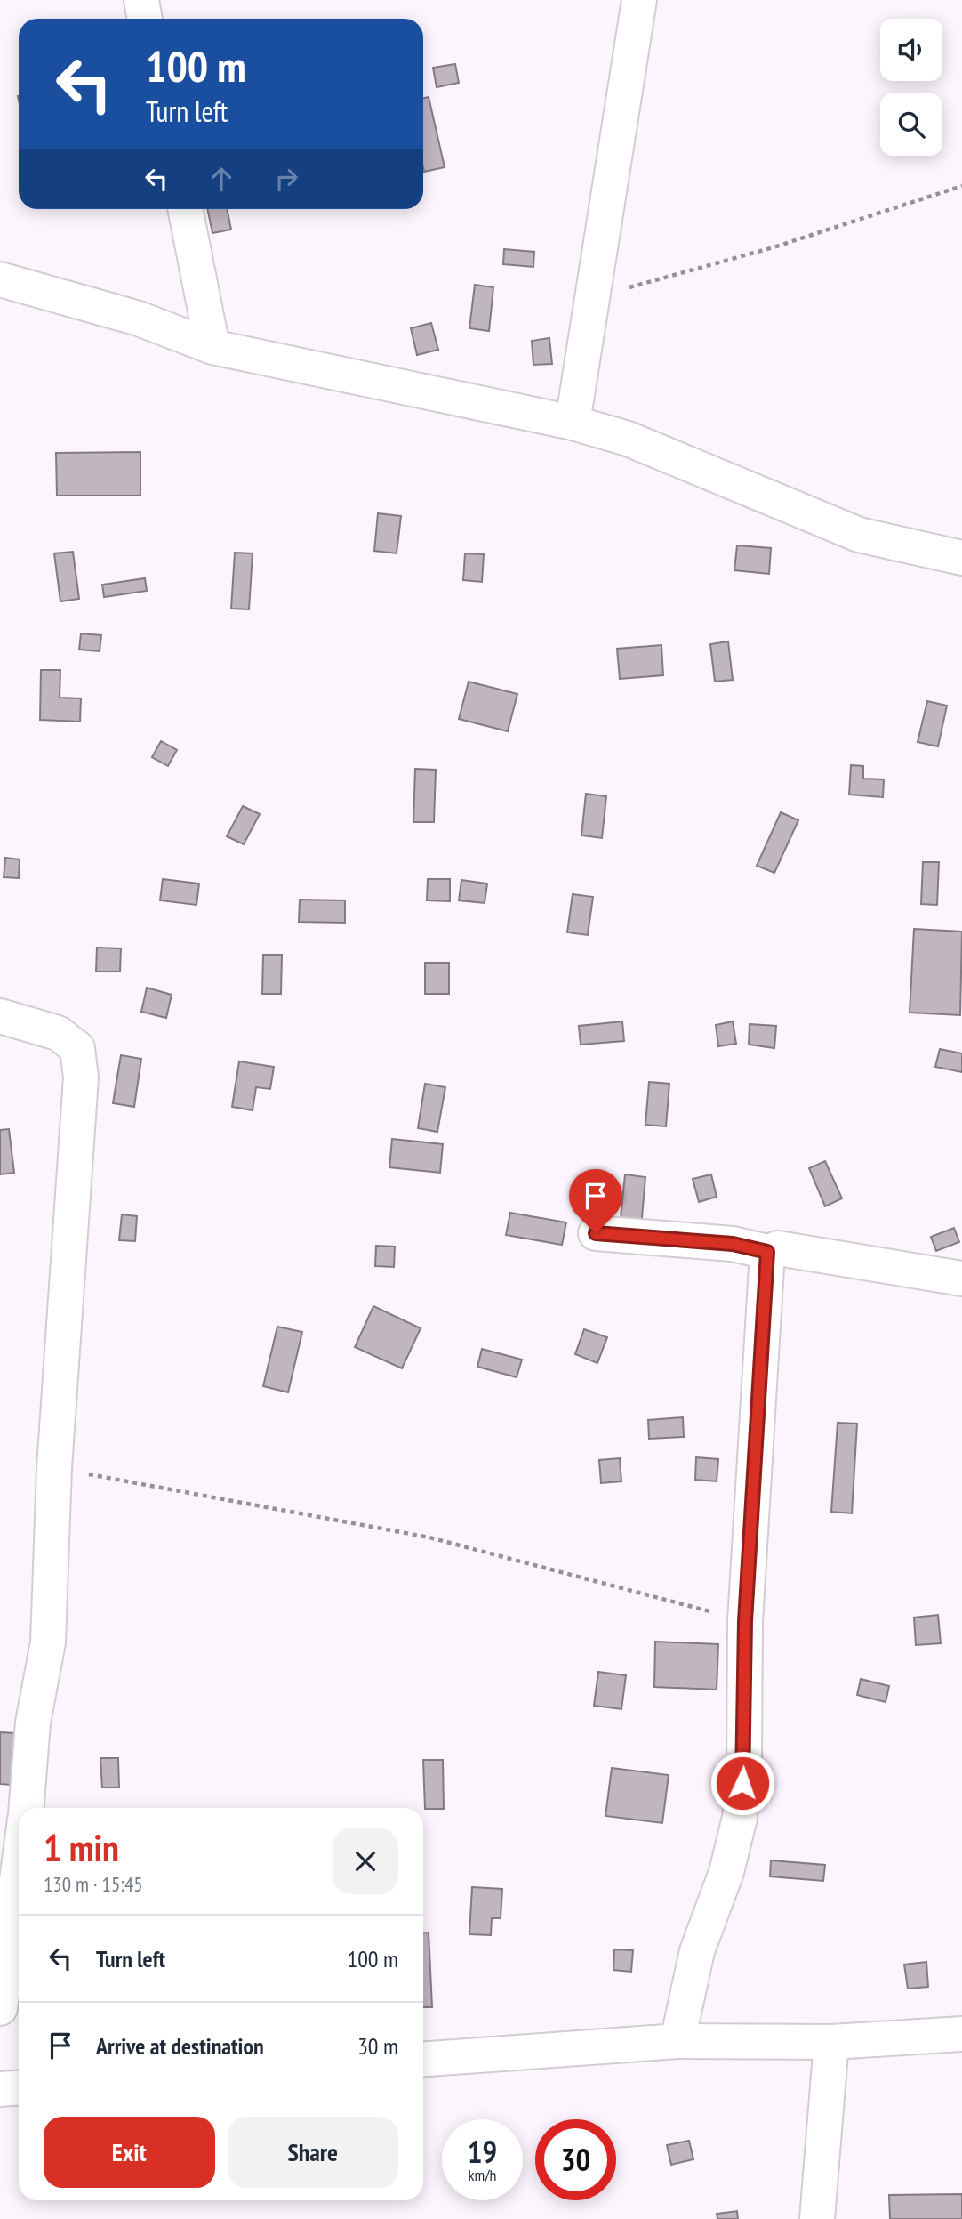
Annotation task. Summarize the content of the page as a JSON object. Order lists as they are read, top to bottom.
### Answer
{
  "page": {
    "turn": ["100 m", "Turn left"],
    "heading": ["1 min", "130 m · 15:45"],
    "list": [
      {
        "name": "Turn left",
        "value": "100 m"
      },
      {
        "name": "Arrive at destination",
        "value": "30 m"
      }
    ],
    "buttons": ["Exit", "Share"],
    "speed": "19 km/h",
    "limit": "30"
  }
}
